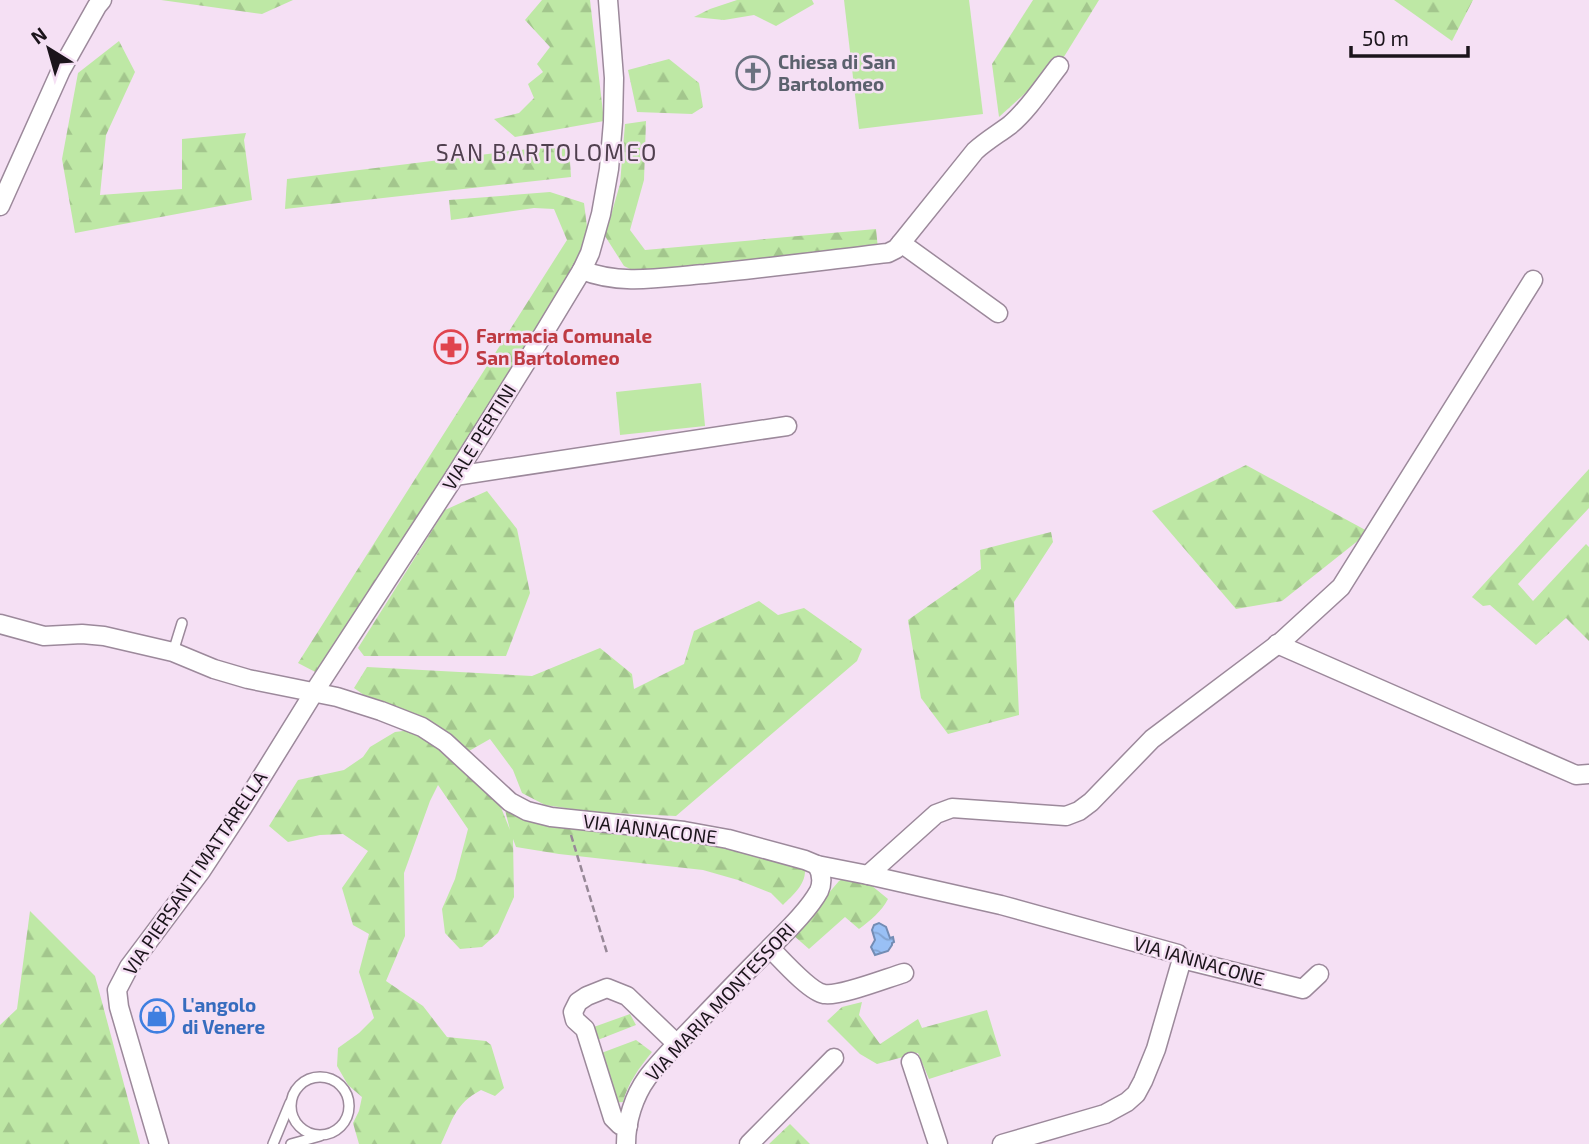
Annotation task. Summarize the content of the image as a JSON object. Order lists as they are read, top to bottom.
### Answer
{
  "streets": {
    "street": [
      "VIALE PERTINI",
      "VIA IANNACONE",
      "VIA PIERSANTI MATTARELLA",
      "VIA MARIA MONTESSORI"
    ]
  },
  "crossings": [
    ["VIALE PERTINI", "VIA IANNACONE"],
    ["VIALE PERTINI", "VIA PIERSANTI MATTARELLA"],
    ["VIA IANNACONE", "VIA PIERSANTI MATTARELLA"],
    ["VIA IANNACONE", "VIA MARIA MONTESSORI"]
  ],
  "districts": ["SAN BARTOLOMEO"],
  "places": {
    "church": ["Chiesa di San Bartolomeo"],
    "pharmacy": ["Farmacia Comunale San Bartolomeo"],
    "shop": ["L'angolo di Venere"]
  },
  "scale_bar": "50 m",
  "north": "top left"
}
